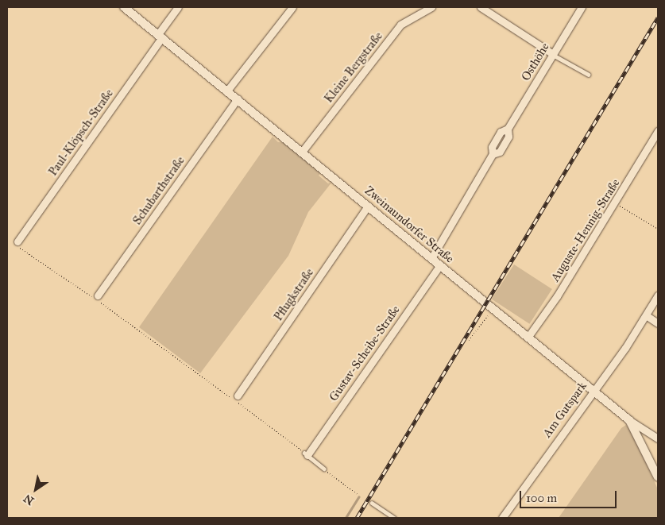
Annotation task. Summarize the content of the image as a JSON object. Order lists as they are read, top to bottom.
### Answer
{
  "streets": {
    "street": [
      "Osthöhe",
      "Kleine Bergstraße",
      "Paul-Klöpsch-Straße",
      "Schubarthstraße",
      "Zweinaundorfer Straße",
      "Auguste-Hennig-Straße",
      "Pflugkstraße",
      "Gustav-Scheibe-Straße",
      "Am Gutspark"
    ]
  },
  "crossings": [
    ["Osthöhe", "Zweinaundorfer Straße"],
    ["Kleine Bergstraße", "Zweinaundorfer Straße"],
    ["Paul-Klöpsch-Straße", "Zweinaundorfer Straße"],
    ["Schubarthstraße", "Zweinaundorfer Straße"],
    ["Zweinaundorfer Straße", "Auguste-Hennig-Straße"],
    ["Zweinaundorfer Straße", "Pflugkstraße"],
    ["Zweinaundorfer Straße", "Gustav-Scheibe-Straße"],
    ["Zweinaundorfer Straße", "Am Gutspark"]
  ],
  "scale_bar": "100 m",
  "north": "bottom left"
}
